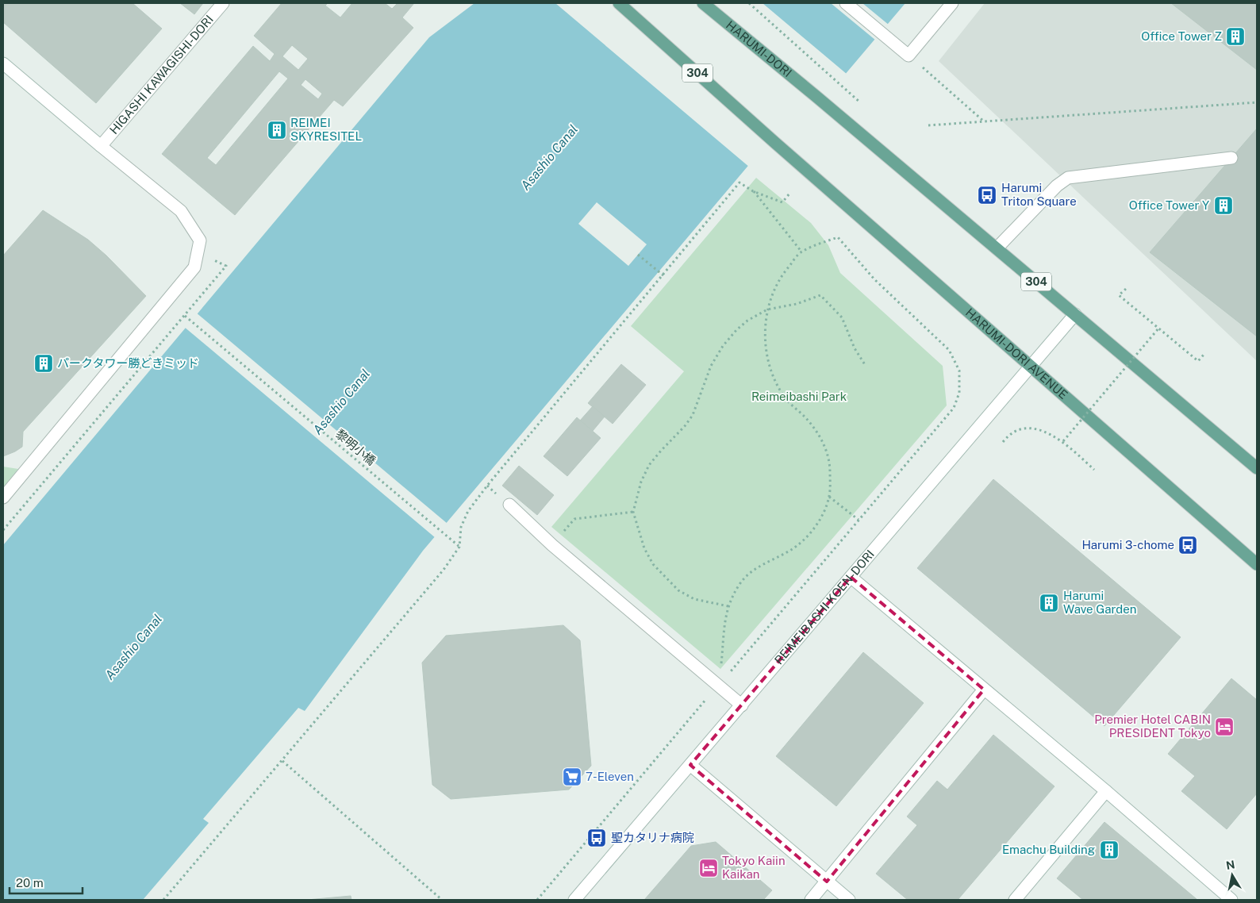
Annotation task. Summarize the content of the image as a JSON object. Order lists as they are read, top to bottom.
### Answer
{
  "streets": {
    "main road": ["HARUMI-DORI", "304", "HARUMI-DORI AVENUE"],
    "street": ["HIGASHI KAWAGISHI-DORI", "REIMEIBASHI KOEN-DORI"],
    "path": ["黎明小橋"]
  },
  "crossings": [
    ["HARUMI-DORI", "304"],
    ["304", "REIMEIBASHI KOEN-DORI"],
    ["HARUMI-DORI AVENUE", "REIMEIBASHI KOEN-DORI"]
  ],
  "water": ["Asashio Canal"],
  "parks": ["Reimeibashi Park"],
  "places": {
    "building": [
      "Office Tower Z",
      "REIMEI SKYRESITEL",
      "Office Tower Y",
      "パークタワー勝どきミッド",
      "Harumi Wave Garden",
      "Emachu Building"
    ],
    "bus stop": ["Harumi Triton Square", "Harumi 3-chome", "聖カタリナ病院"],
    "hotel": ["Premier Hotel CABIN PRESIDENT Tokyo", "Tokyo Kaiin Kaikan"],
    "supermarket": ["7-Eleven"]
  },
  "scale_bar": "20 m",
  "north": "top"
}
